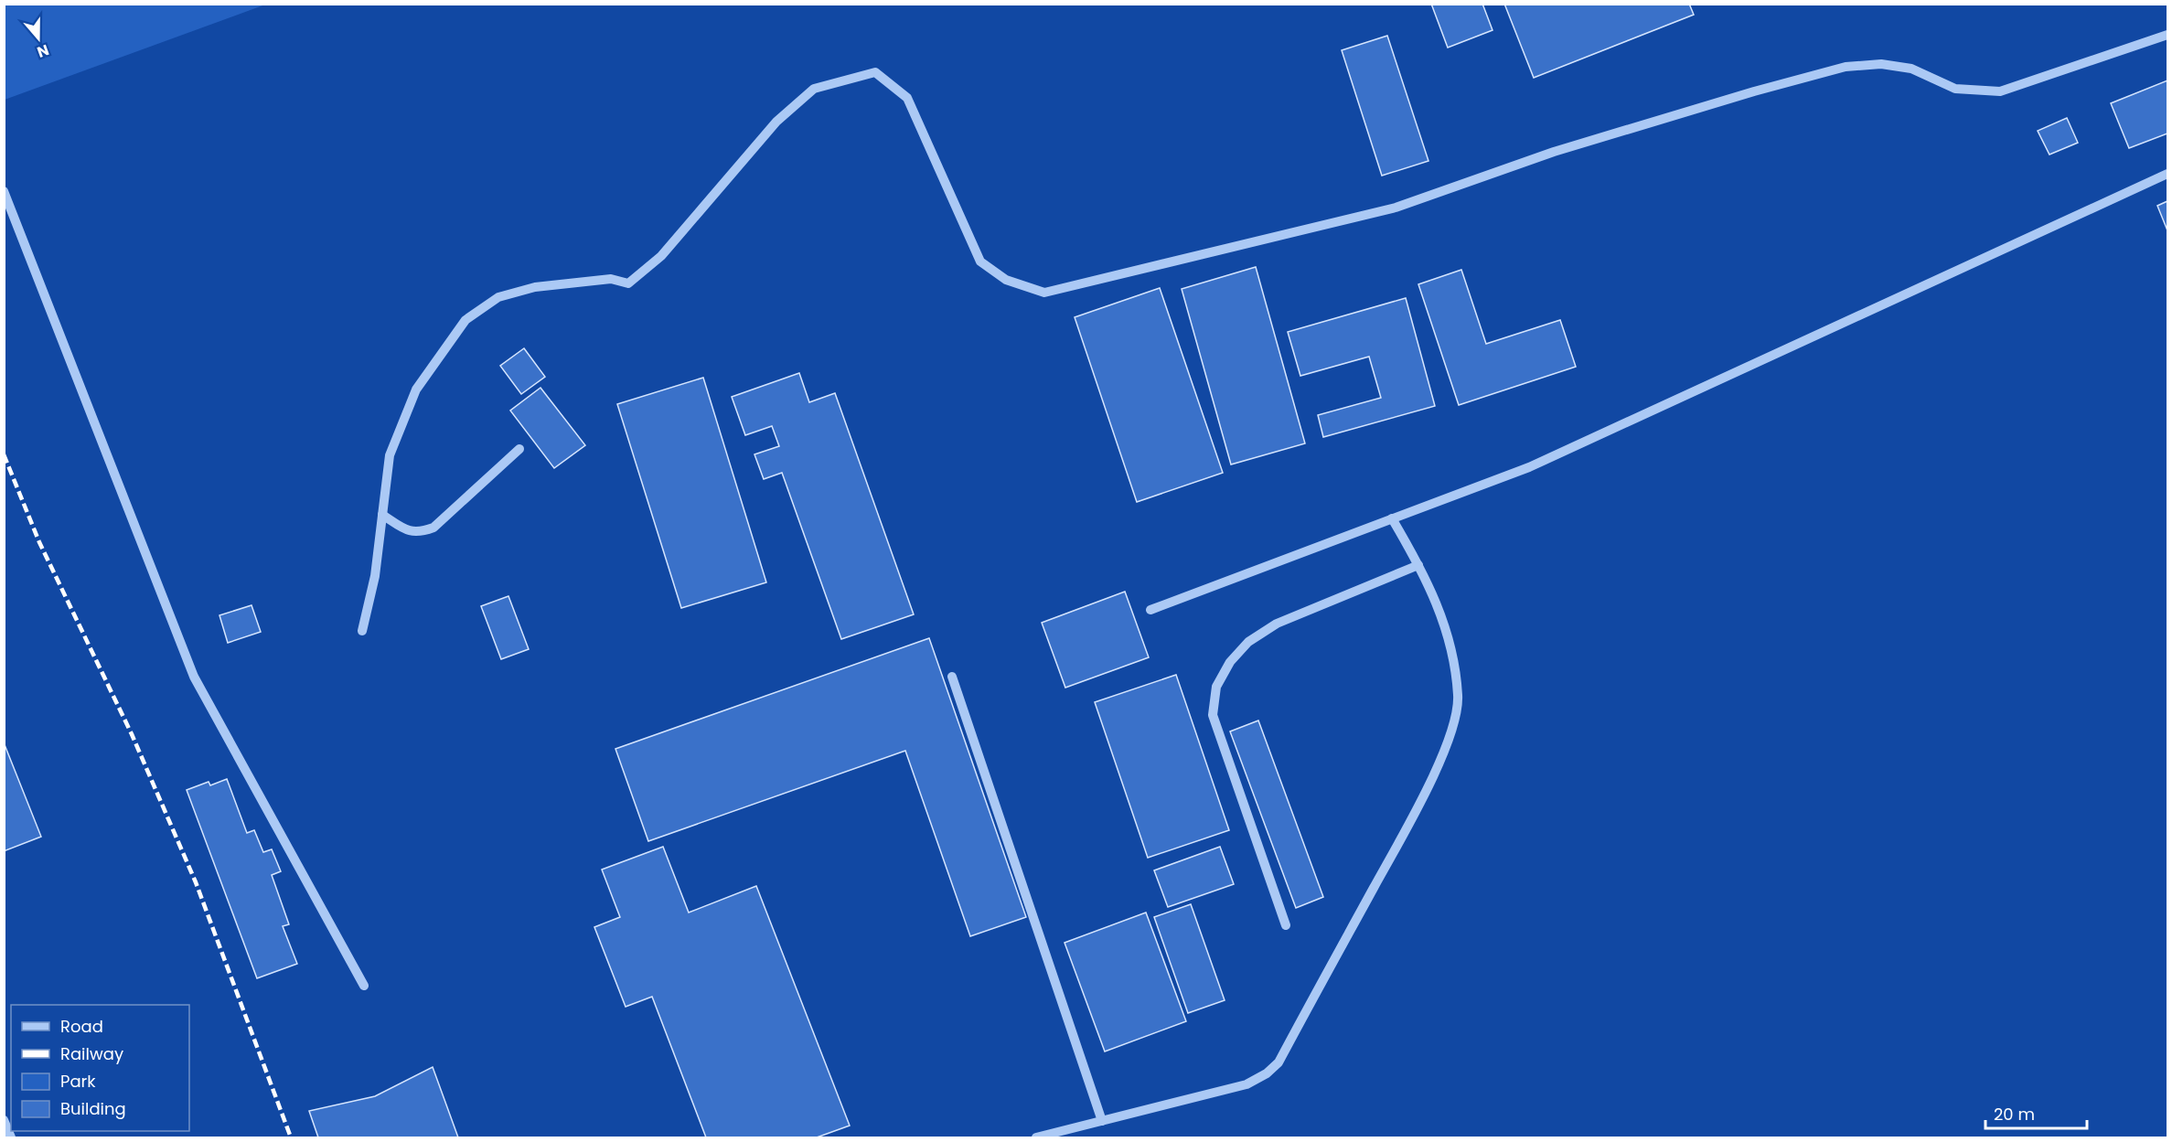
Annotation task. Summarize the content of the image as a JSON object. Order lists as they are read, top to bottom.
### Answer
{
  "legend": [
    "Road",
    "Railway",
    "Park",
    "Building"
  ],
  "scale_bar": "20 m",
  "north": "bottom"
}
